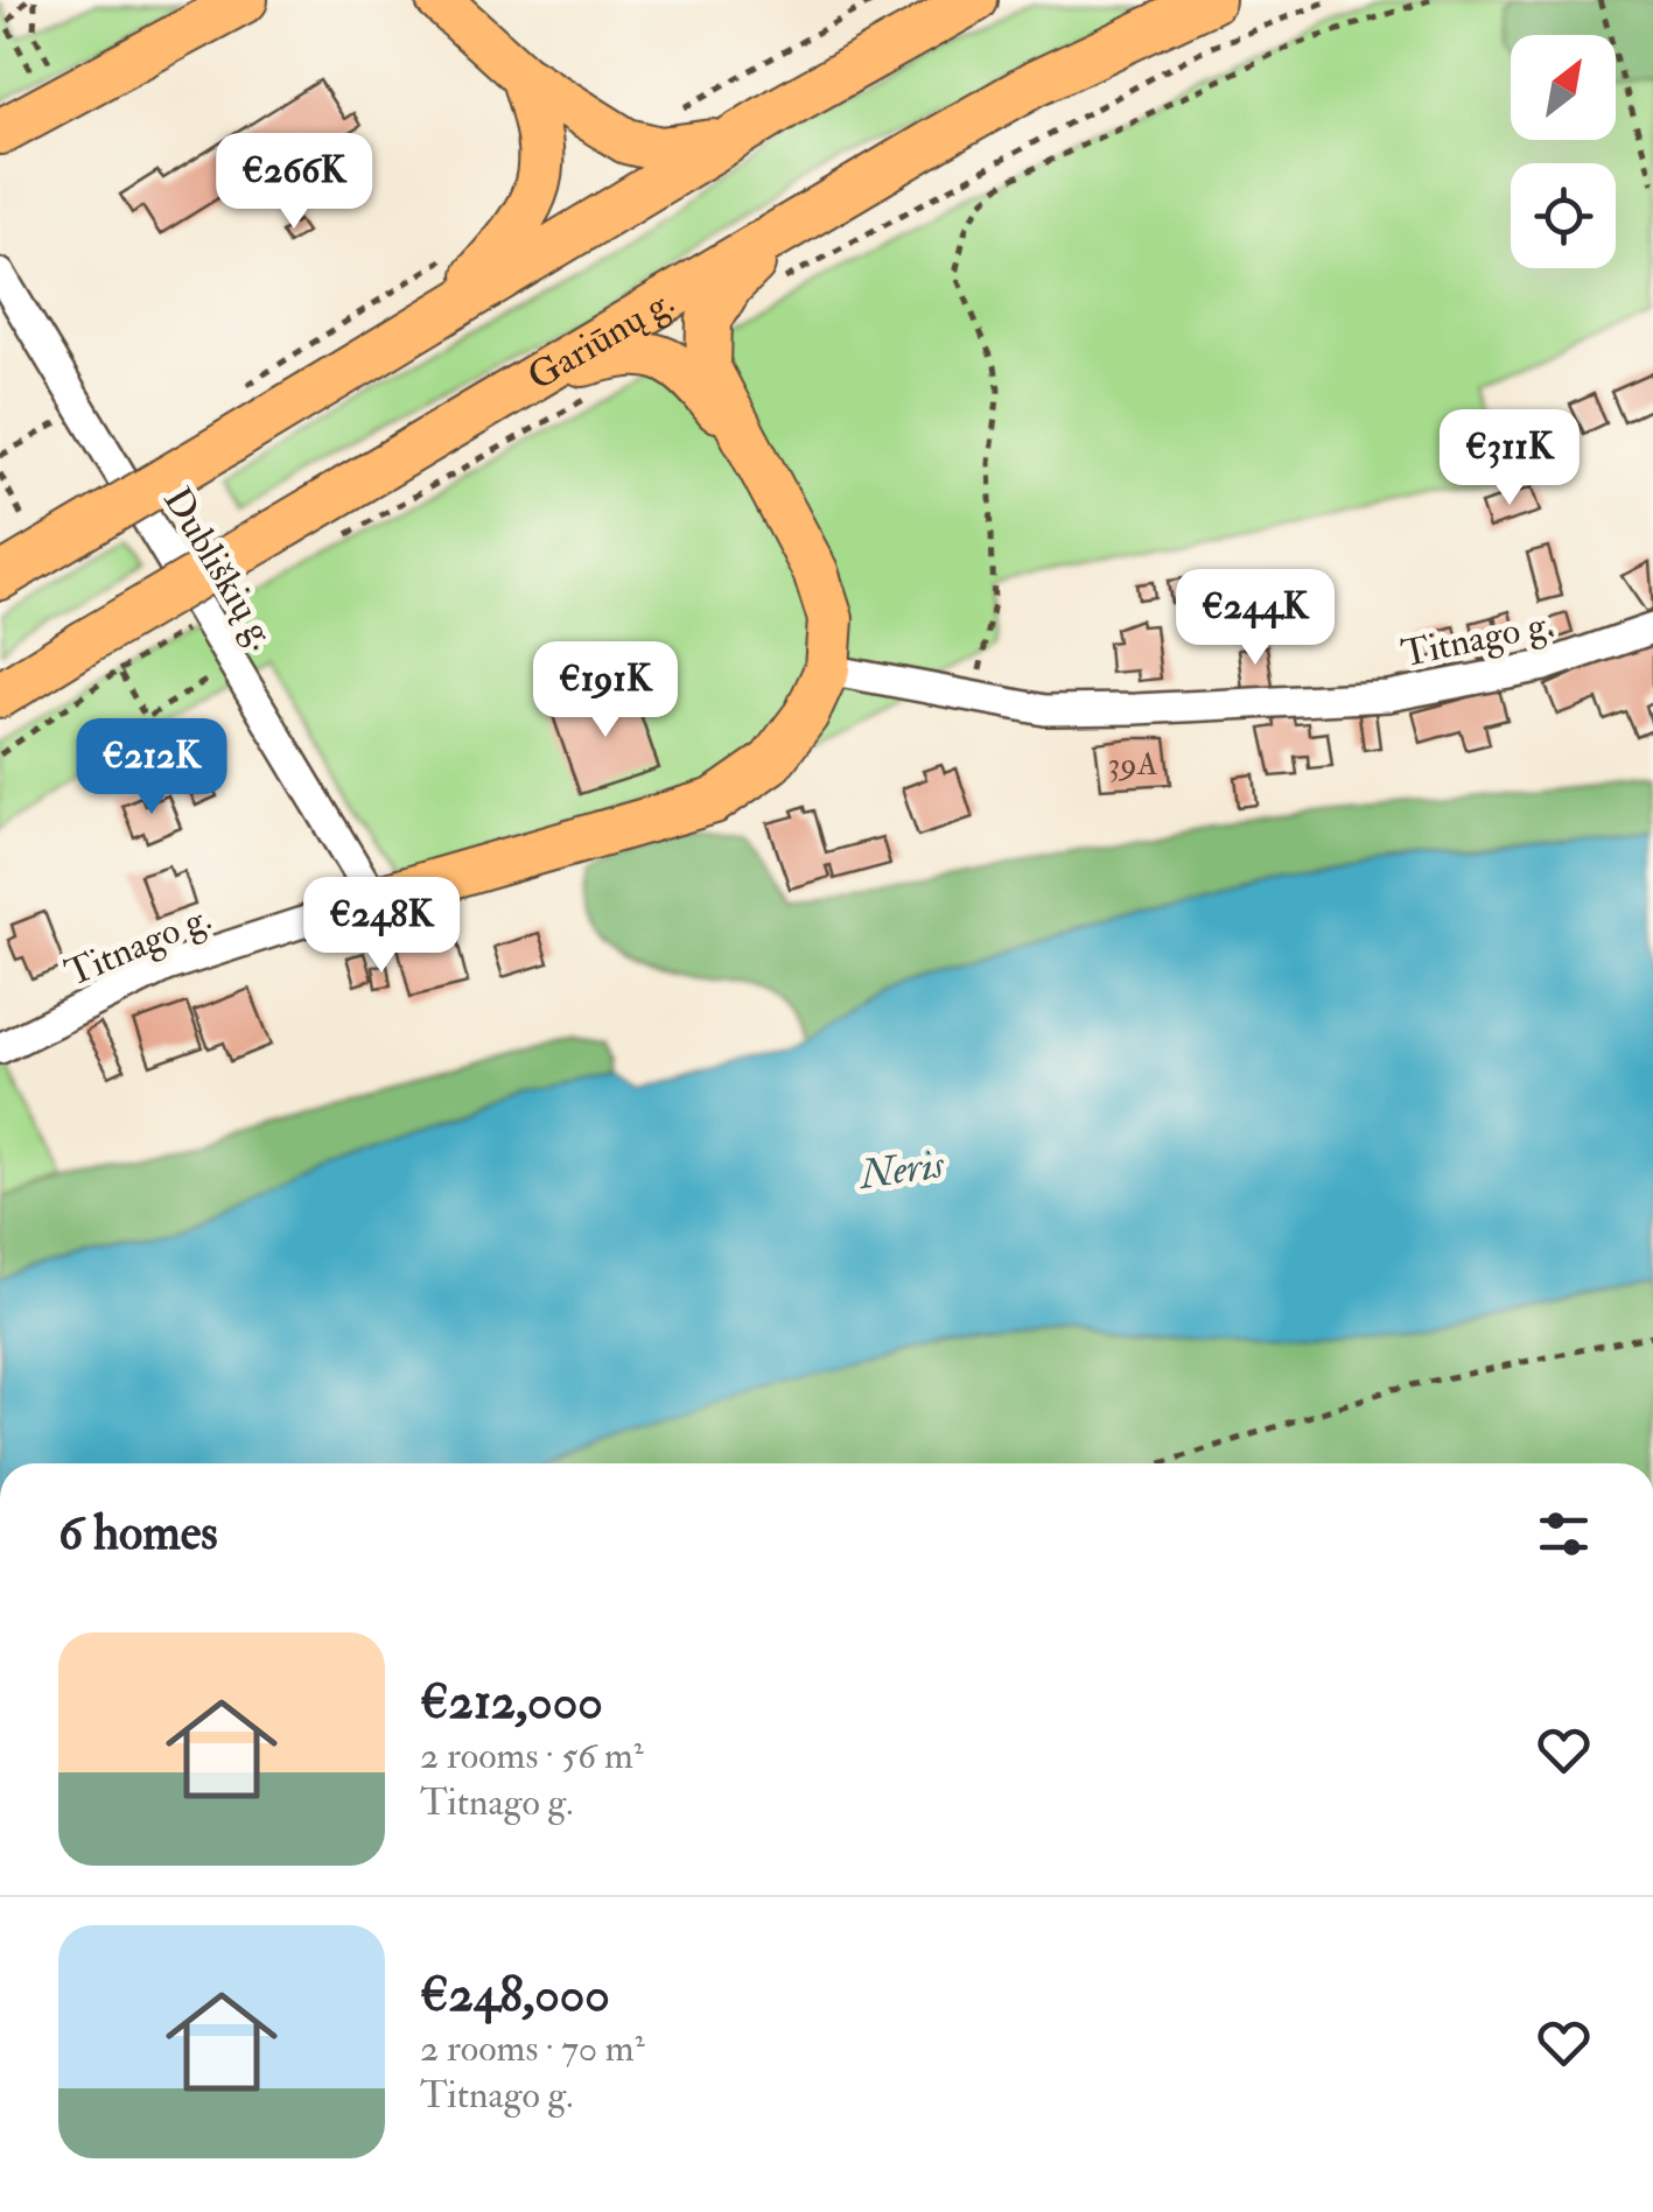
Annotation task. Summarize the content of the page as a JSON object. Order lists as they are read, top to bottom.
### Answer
{
  "streets": {
    "highway": ["Gariūnų g."],
    "street": ["Dubliškių g.", "Titnago g."]
  },
  "crossings": [
    ["Dubliškių g.", "Titnago g."]
  ],
  "water": ["Neris"],
  "house_numbers": ["39A"],
  "north": "top right",
  "page": {
    "price": [
      "€266K",
      "€311K",
      "€244K",
      "€191K",
      "€212K",
      "€248K"
    ],
    "heading": "6 homes",
    "list": [
      {
        "name": "€212,000",
        "note": "2 rooms · 56 m² · Titnago g."
      },
      {
        "name": "€248,000",
        "note": "2 rooms · 70 m² · Titnago g."
      }
    ]
  }
}
